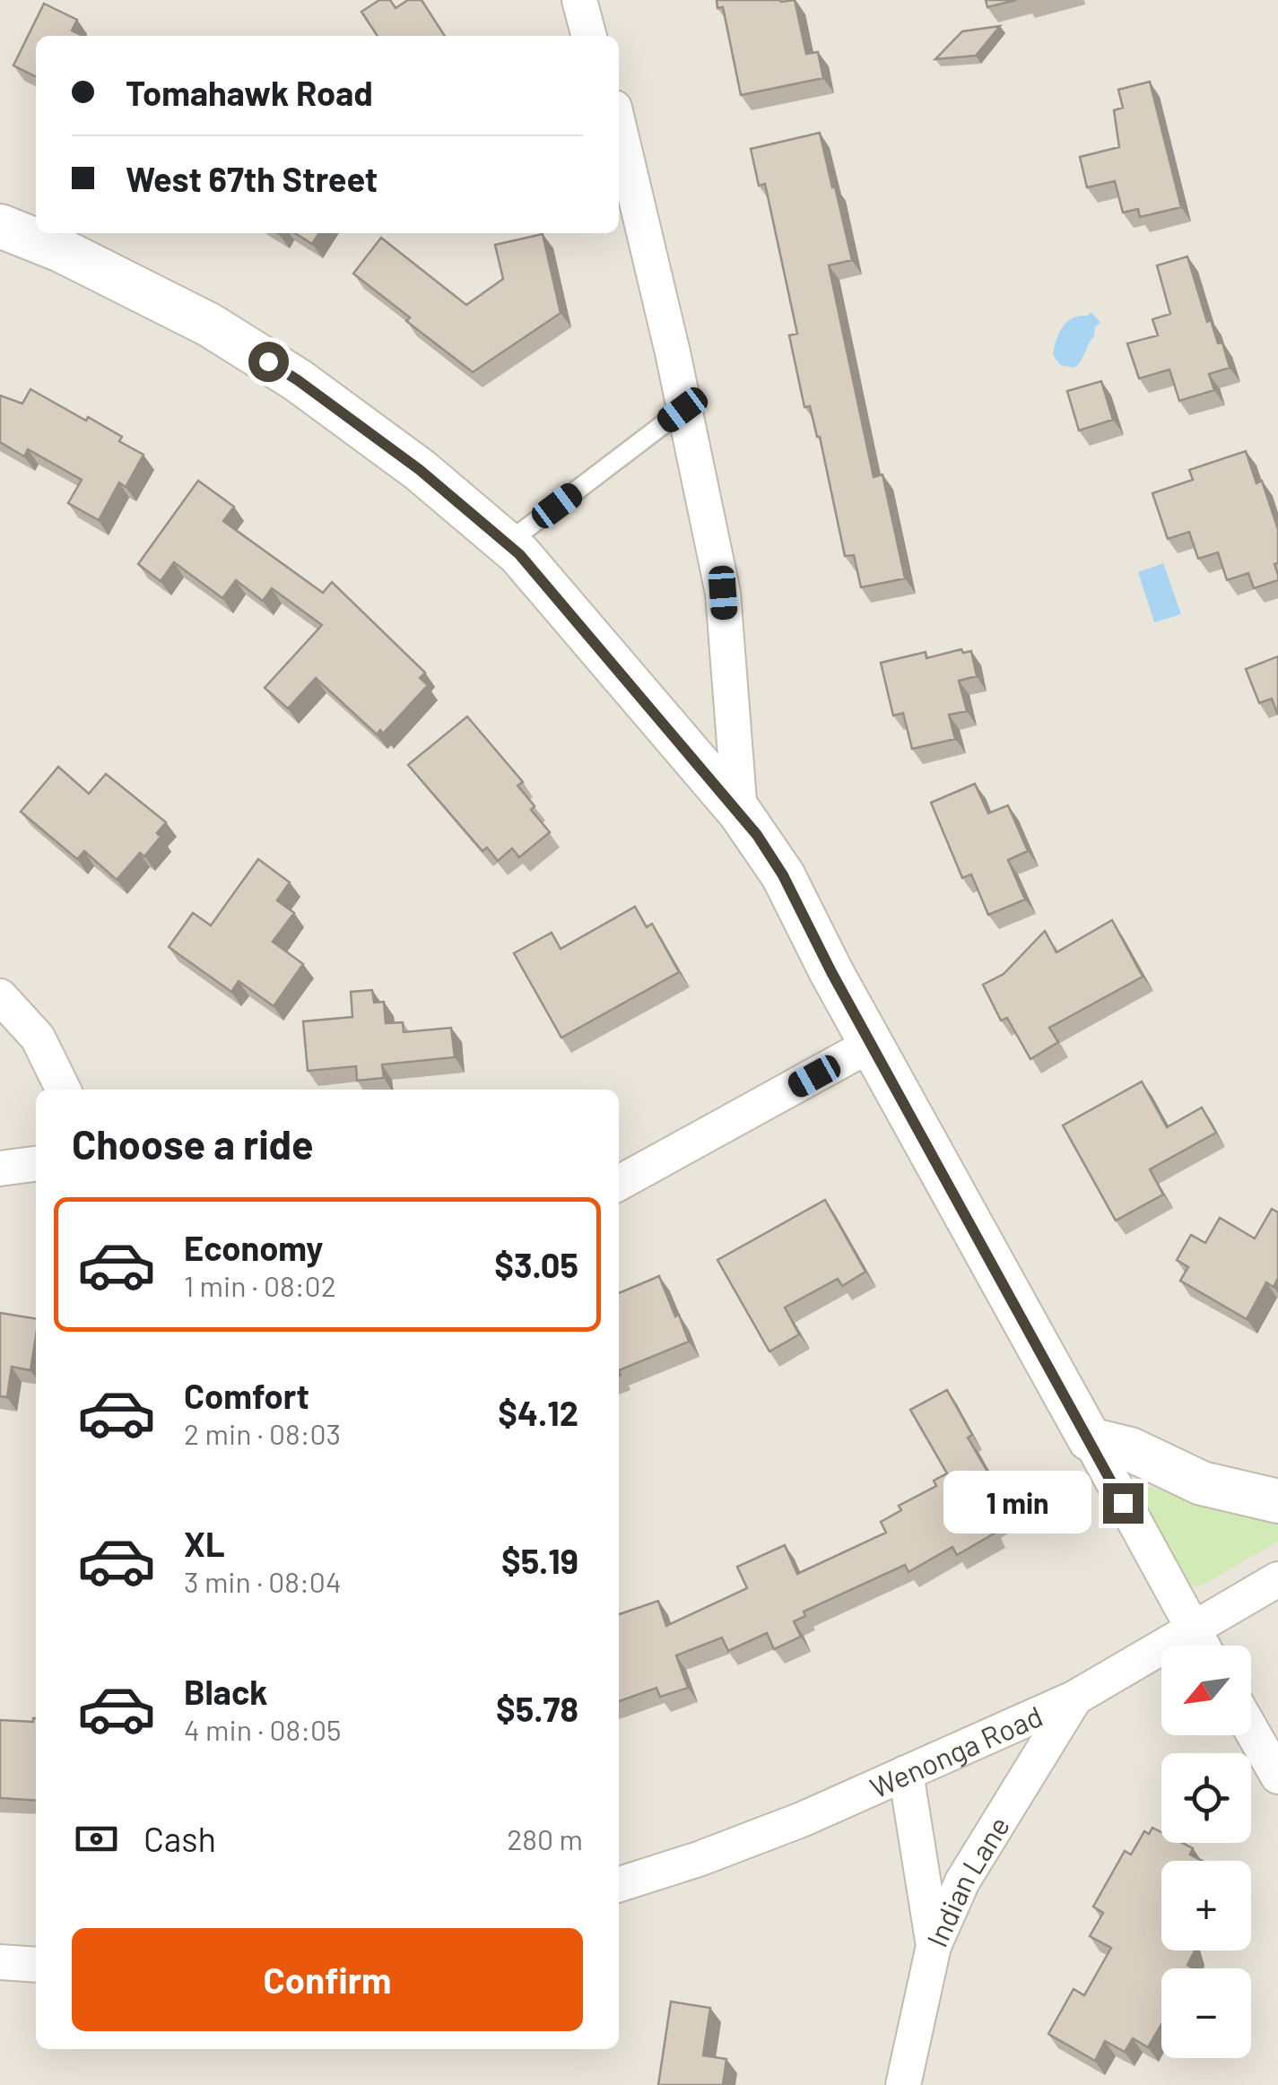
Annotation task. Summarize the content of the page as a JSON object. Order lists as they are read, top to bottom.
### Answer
{
  "streets": {
    "street": ["Wenonga Road", "Indian Lane"]
  },
  "crossings": [
    ["Wenonga Road", "Indian Lane"]
  ],
  "north": "bottom left",
  "page": {
    "banner": ["Tomahawk Road", "West 67th Street"],
    "heading": "Choose a ride",
    "list": [
      {
        "name": "Economy",
        "note": "1 min · 08:02",
        "value": "$3.05"
      },
      {
        "name": "Comfort",
        "note": "2 min · 08:03",
        "value": "$4.12"
      },
      {
        "name": "XL",
        "note": "3 min · 08:04",
        "value": "$5.19"
      },
      {
        "name": "Black",
        "note": "4 min · 08:05",
        "value": "$5.78"
      }
    ],
    "bubble": "1 min",
    "map_buttons": ["+", "−"],
    "pay": ["Cash", "280 m"],
    "buttons": "Confirm"
  }
}
